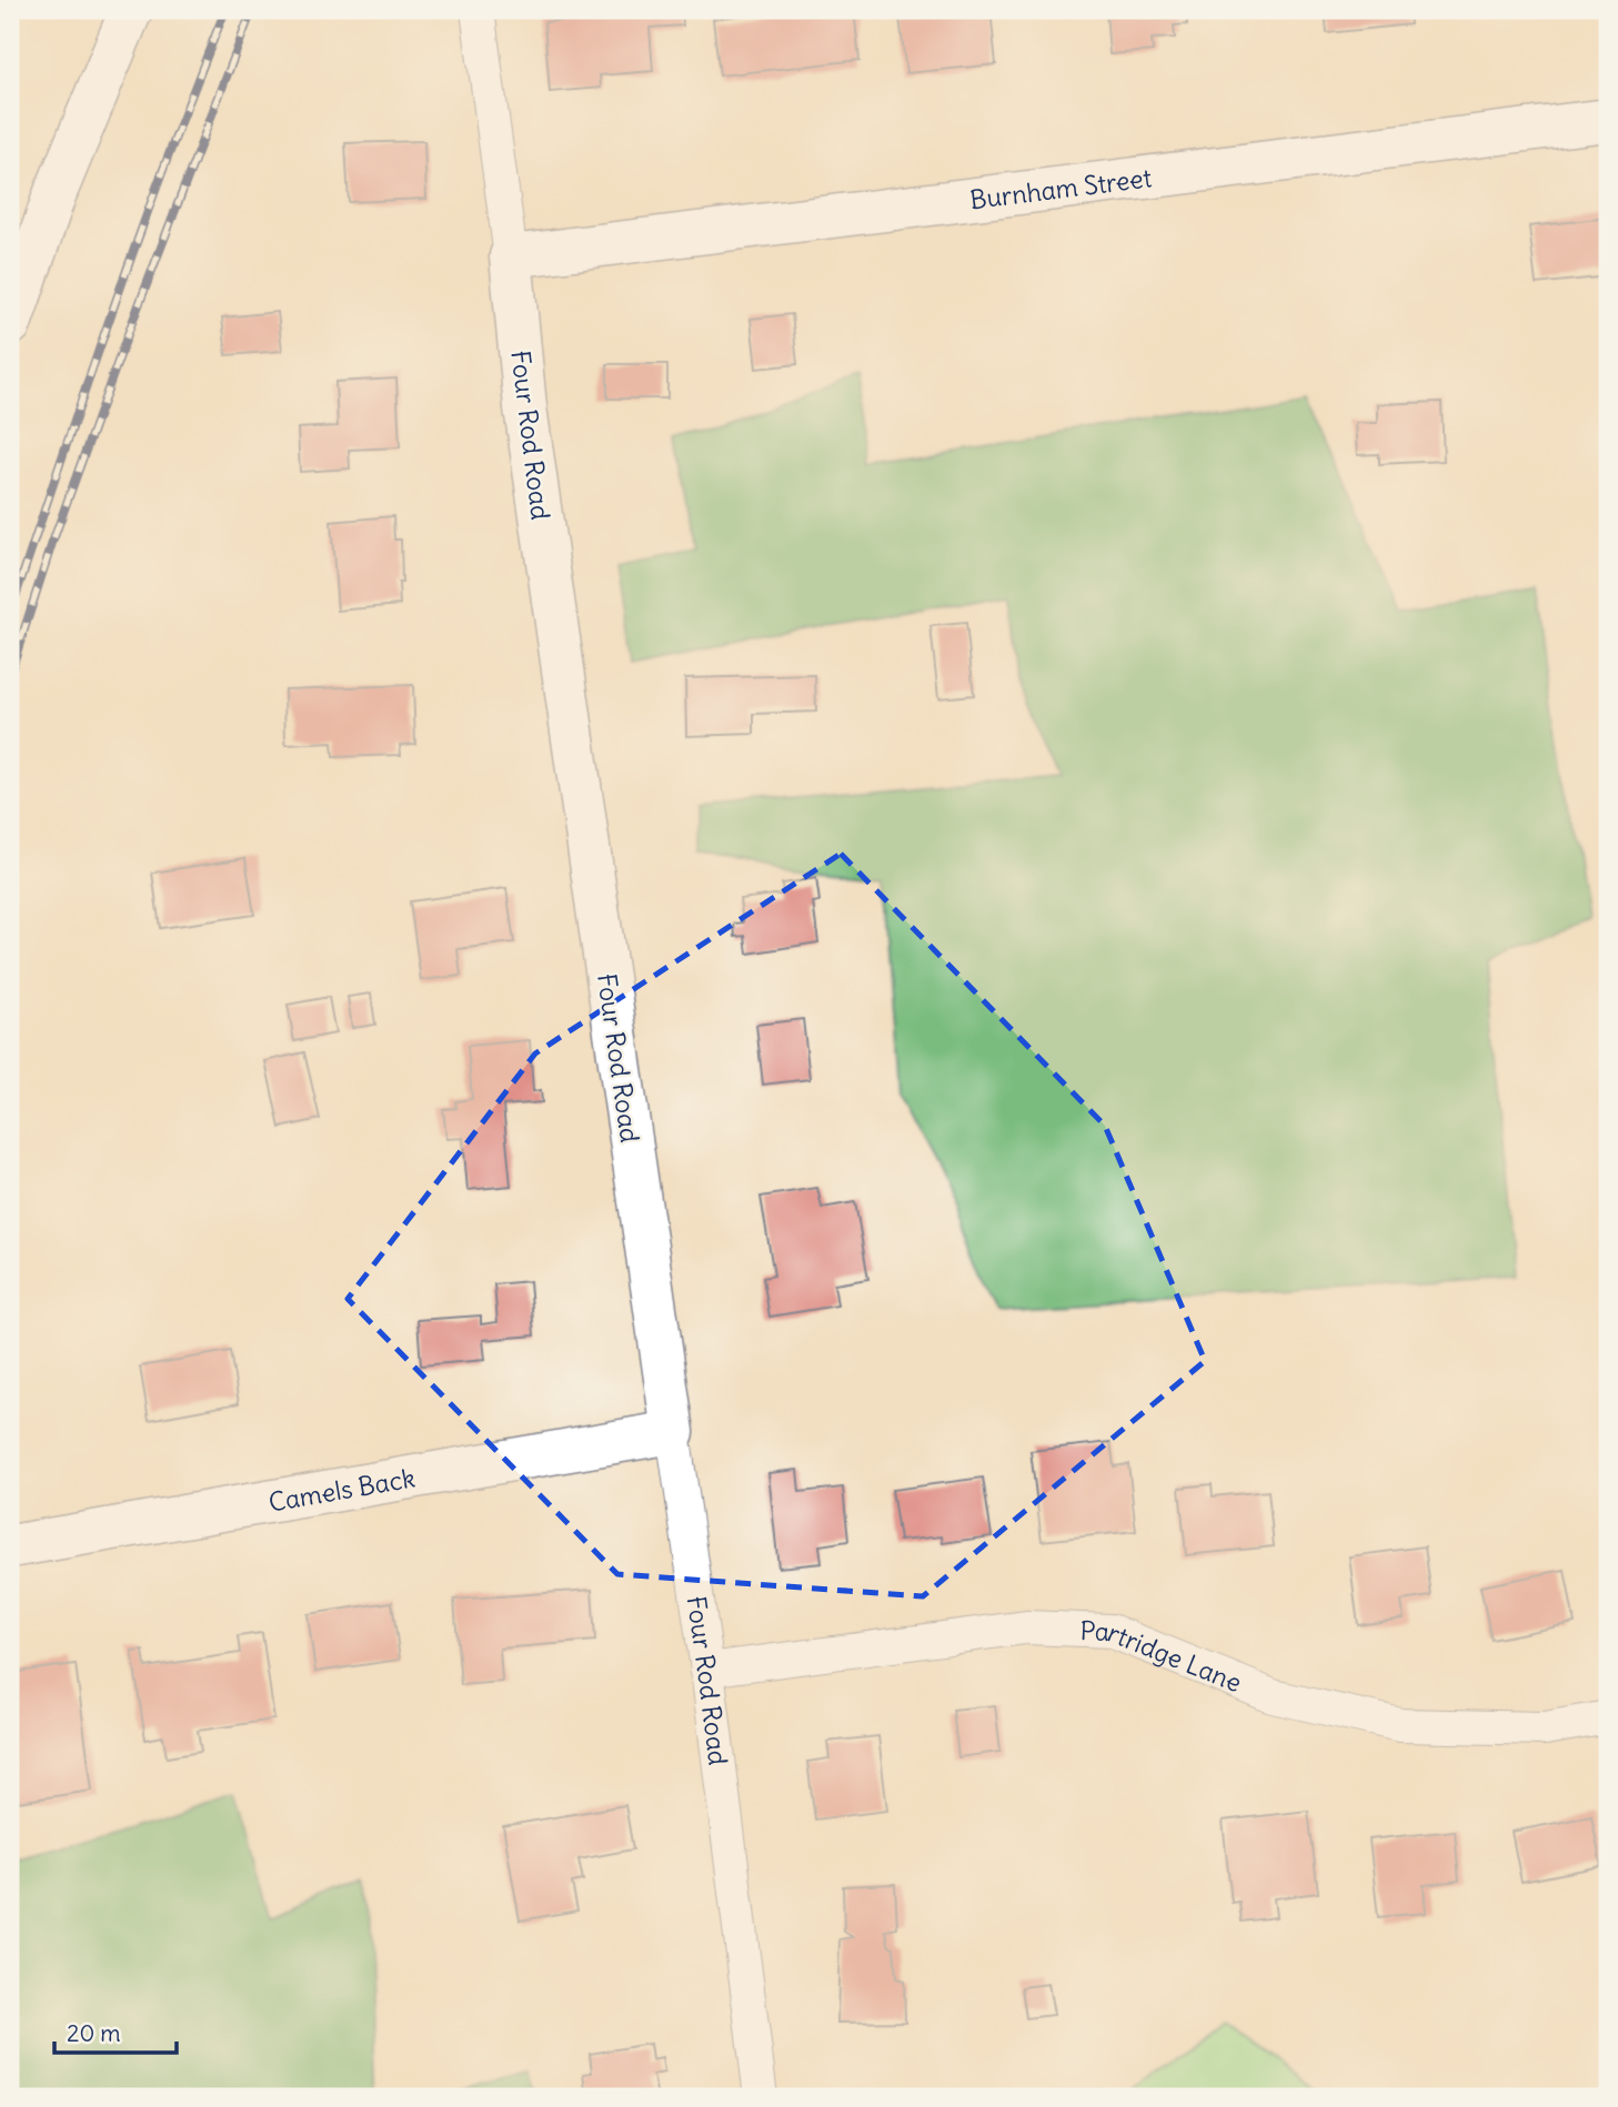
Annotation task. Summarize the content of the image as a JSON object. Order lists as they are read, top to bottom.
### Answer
{
  "streets": {
    "street": [
      "Burnham Street",
      "Four Rod Road",
      "Camels Back",
      "Partridge Lane"
    ]
  },
  "crossings": [
    ["Burnham Street", "Four Rod Road"],
    ["Four Rod Road", "Camels Back"],
    ["Four Rod Road", "Partridge Lane"]
  ],
  "scale_bar": "20 m"
}
